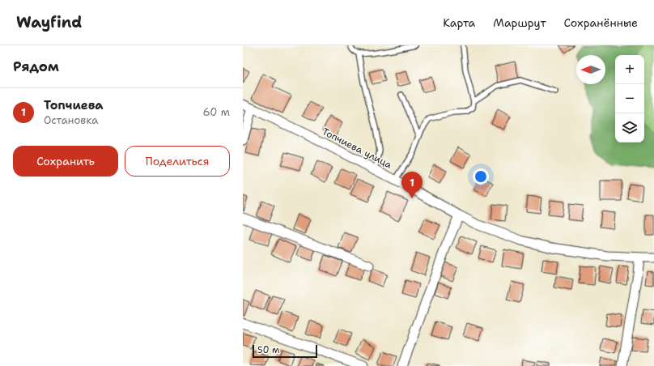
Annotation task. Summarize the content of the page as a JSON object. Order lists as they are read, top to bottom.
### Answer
{
  "streets": {
    "street": ["Топчиева улица"]
  },
  "scale_bar": "50 m",
  "north": "left",
  "page": {
    "header": "Wayfind",
    "nav": ["Карта", "Маршрут", "Сохранённые"],
    "heading": "Рядом",
    "map_buttons": ["+", "−"],
    "list": [
      {
        "mark": "1",
        "name": "Топчиева",
        "note": "Остановка",
        "value": "60 m"
      }
    ],
    "buttons": ["Сохранить", "Поделиться"],
    "pins": "1",
    "scale": "50 m"
  }
}
